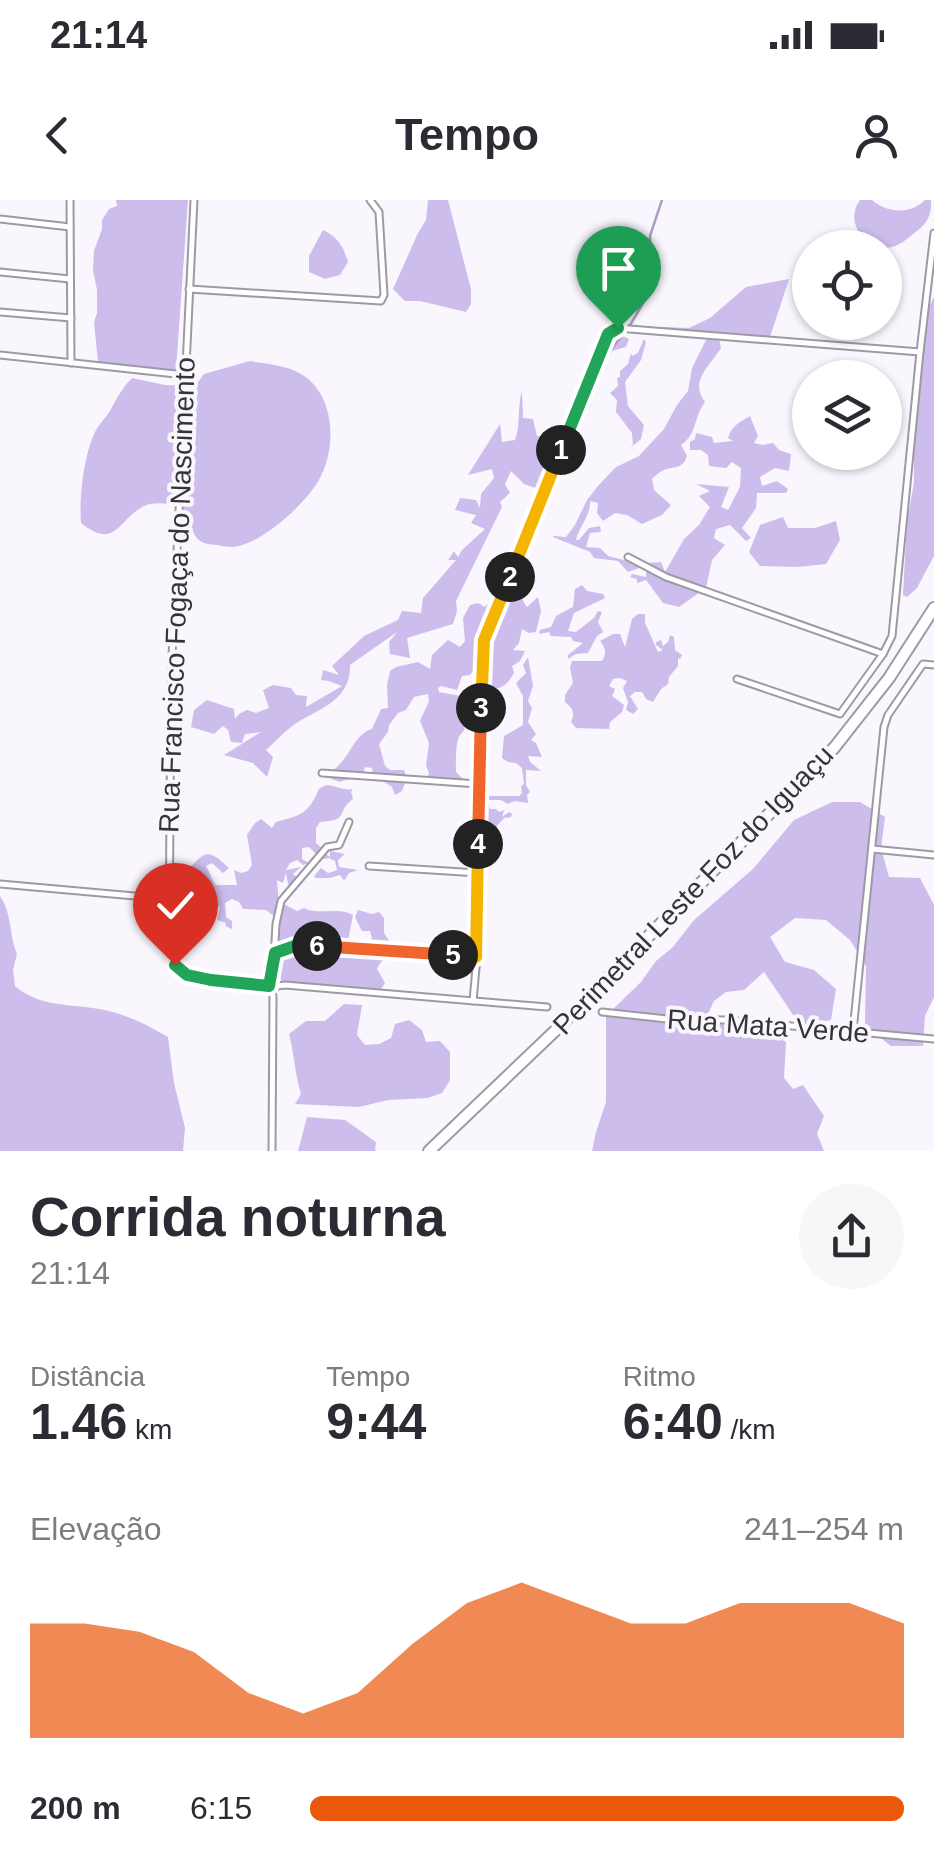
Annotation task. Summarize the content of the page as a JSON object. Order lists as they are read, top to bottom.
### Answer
{
  "streets": {
    "highway": ["Perimetral Leste Foz do Iguaçu"],
    "street": ["Rua Francisco Fogaça do Nascimento", "Rua Mata Verde"]
  },
  "page": {
    "status": "21:14",
    "header": "Tempo",
    "pins": [
      "1",
      "2",
      "3",
      "4",
      "6",
      "5"
    ],
    "heading": ["Corrida noturna", "21:14"],
    "stats": [
      ["Distância", "1.46 km"],
      ["Tempo", "9:44"],
      ["Ritmo", "6:40 /km"]
    ],
    "chart": ["Elevação", "241–254 m"],
    "list": [
      {
        "name": "200 m",
        "note": "6:15"
      }
    ]
  }
}
